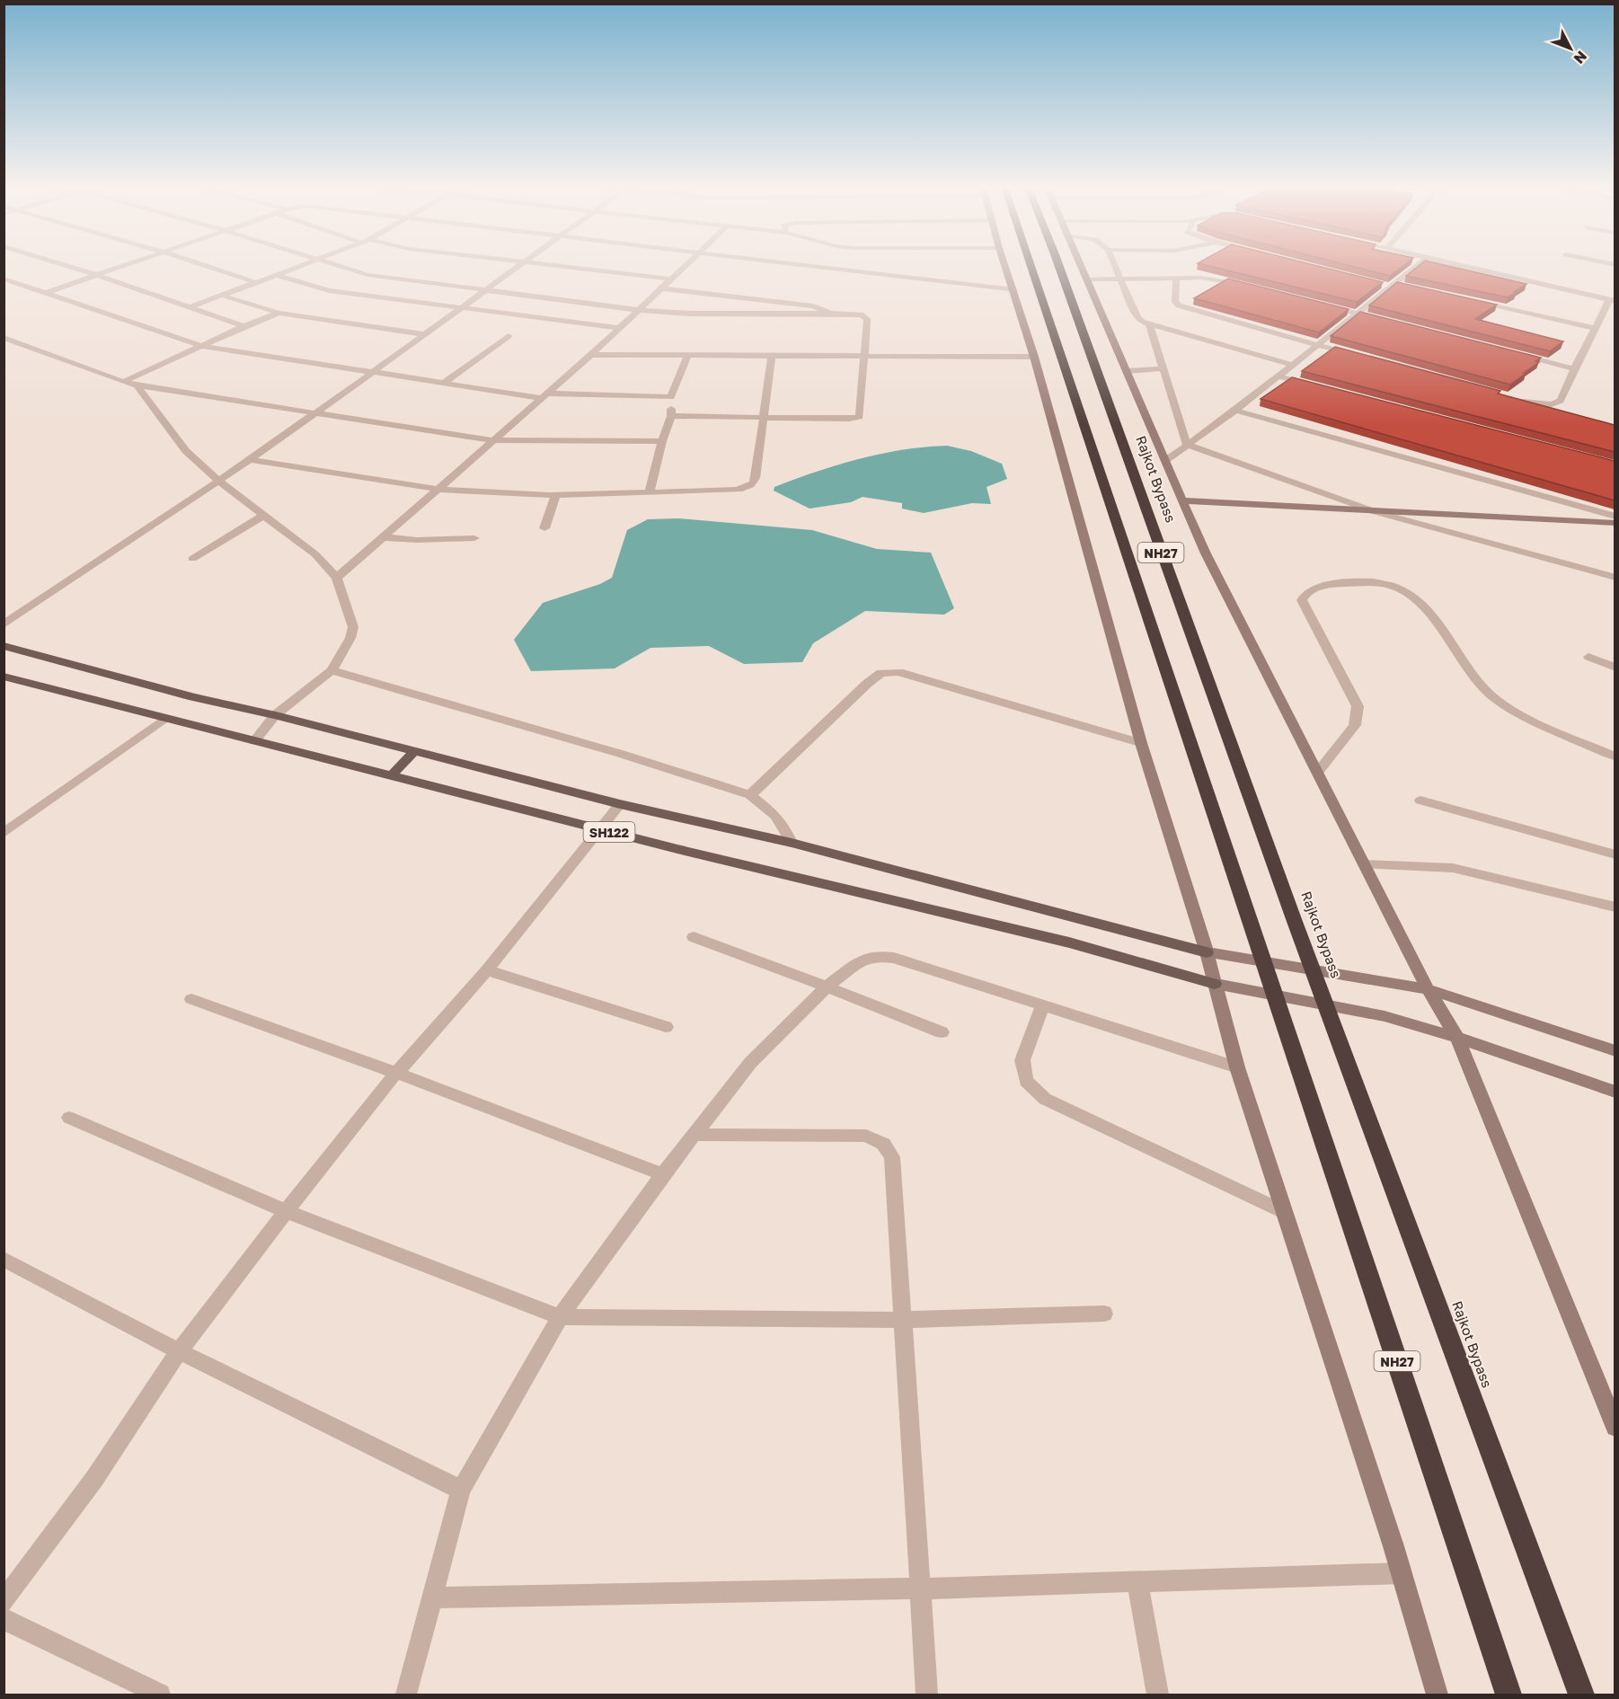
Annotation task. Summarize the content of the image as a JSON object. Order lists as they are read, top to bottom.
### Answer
{
  "streets": {
    "highway": ["Rajkot Bypass", "NH27"],
    "main road": ["SH122"]
  },
  "north": "bottom right"
}
